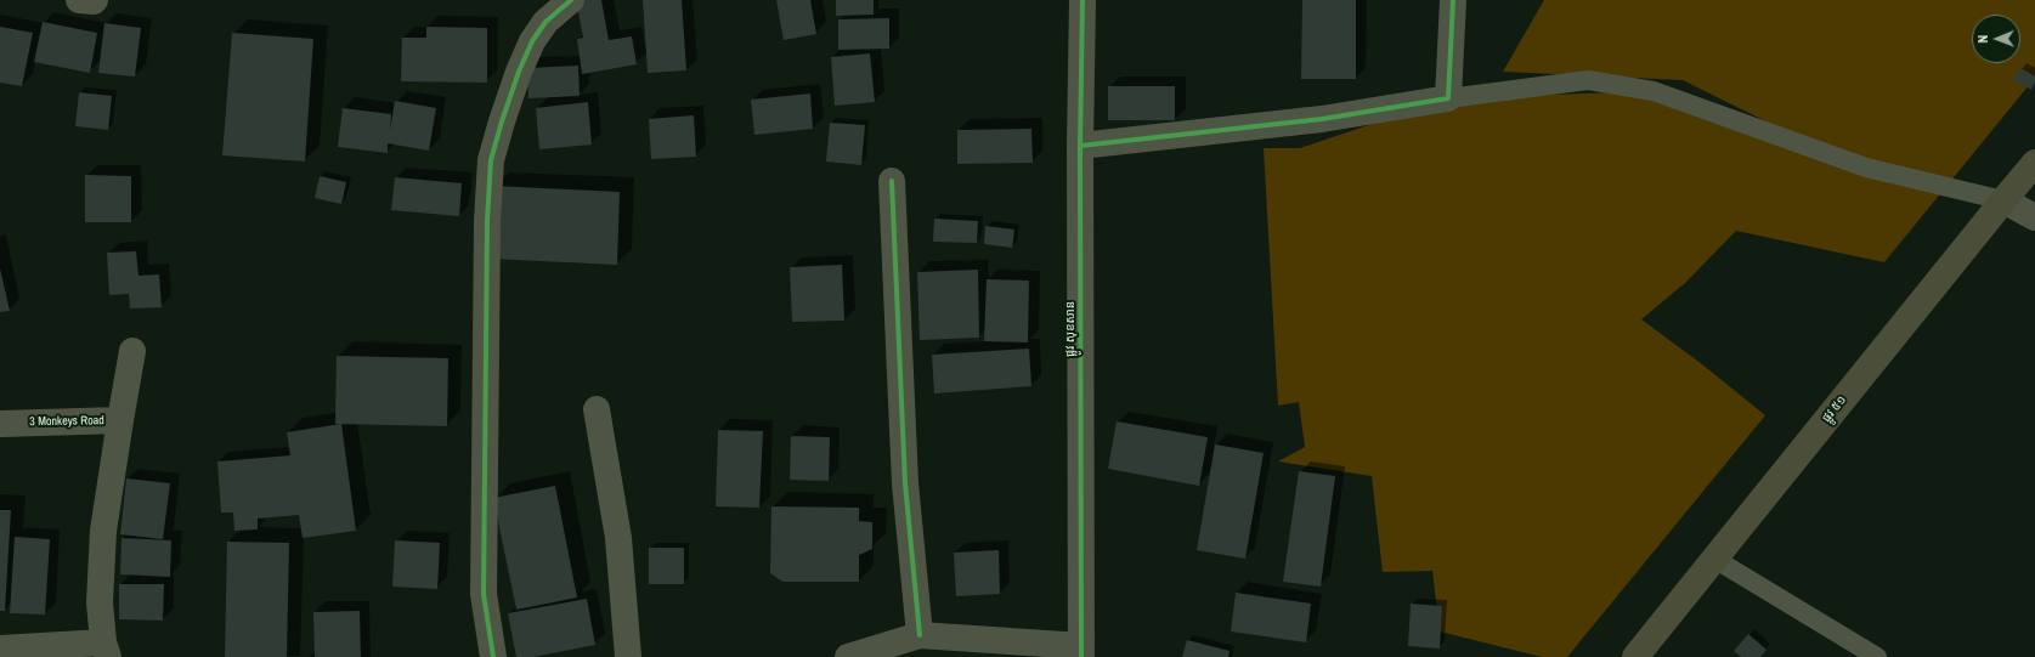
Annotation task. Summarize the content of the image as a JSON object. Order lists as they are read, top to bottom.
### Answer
{
  "streets": {
    "main road": ["ផ្លូវ ៥១"],
    "street": ["ផ្លូវ សុខសាន", "3 Monkeys Road"]
  },
  "north": "left"
}
